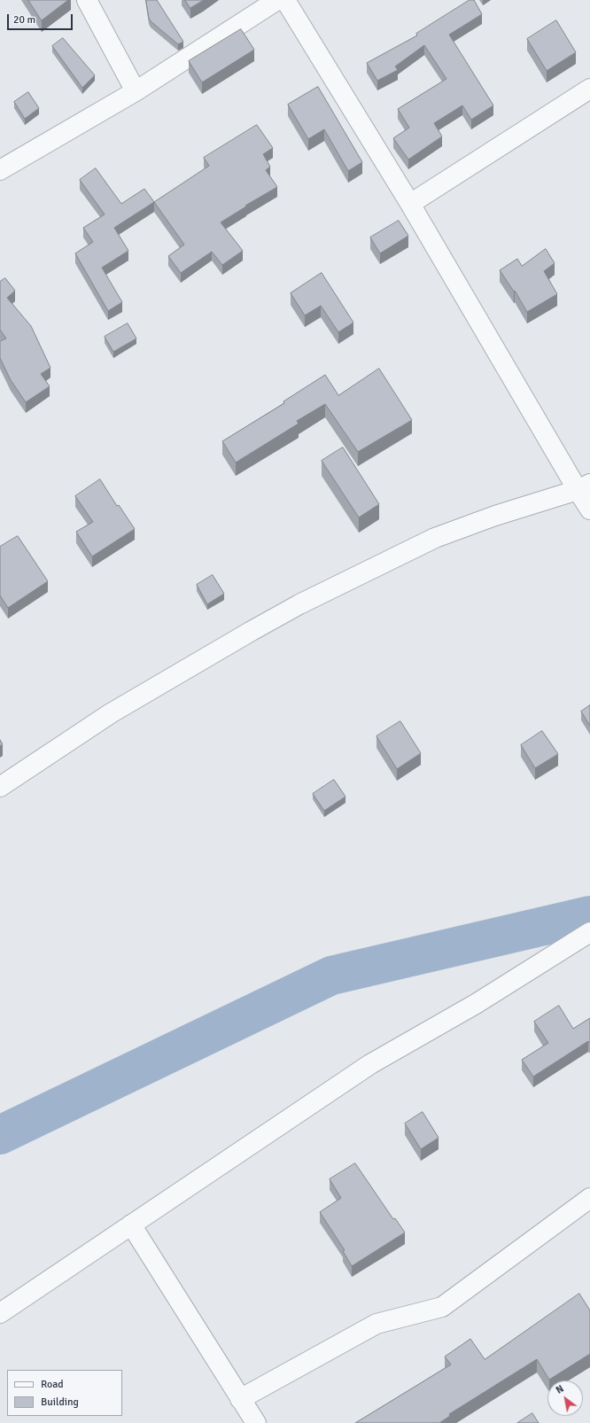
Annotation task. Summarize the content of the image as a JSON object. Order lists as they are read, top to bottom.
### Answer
{
  "legend": ["Road", "Building"],
  "scale_bar": "20 m",
  "north": "top left"
}
